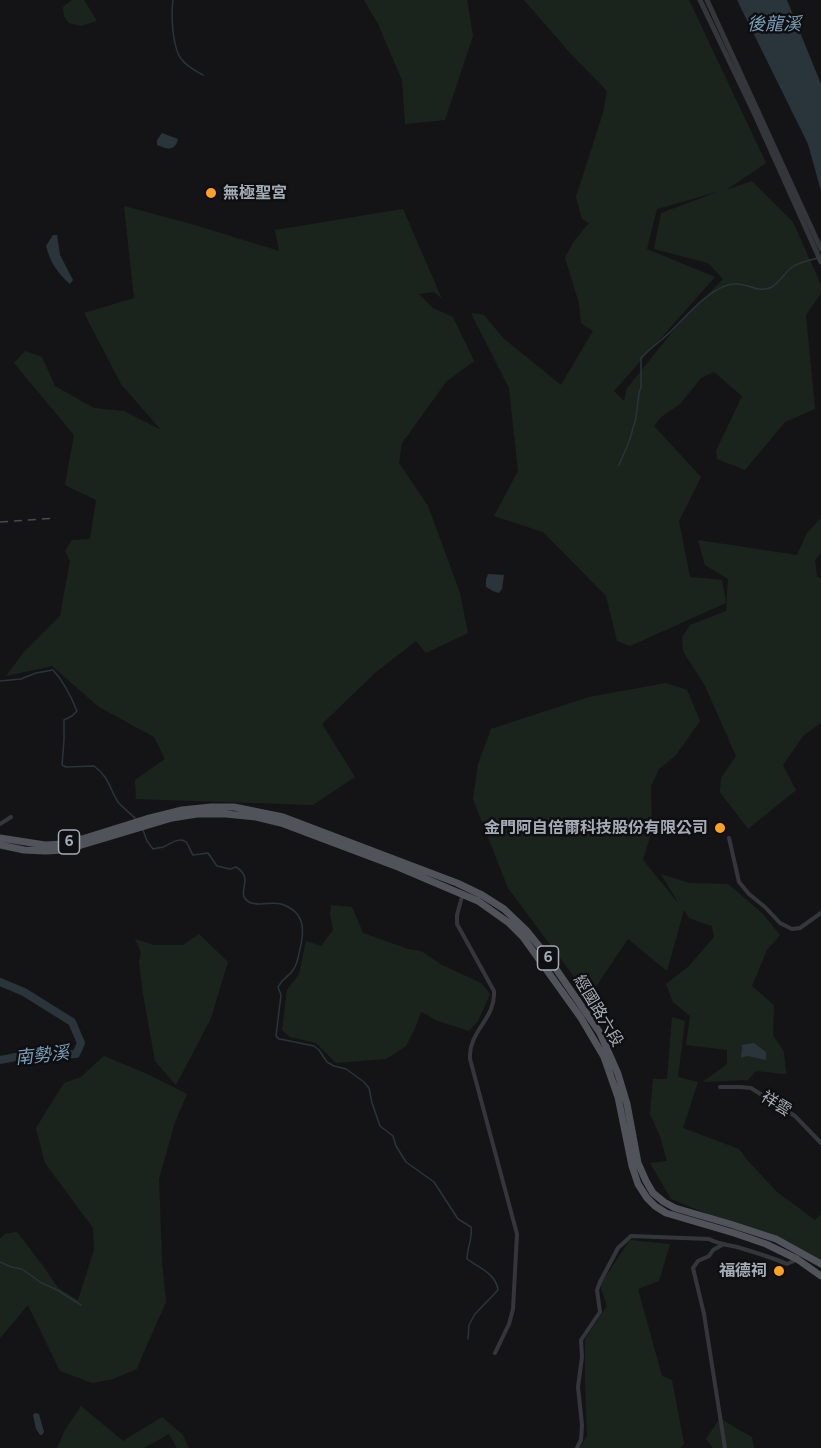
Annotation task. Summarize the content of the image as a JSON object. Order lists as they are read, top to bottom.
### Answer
{
  "streets": {
    "main road": ["6", "經國路六段"],
    "street": ["祥雲"]
  },
  "crossings": [
    ["6", "經國路六段"]
  ],
  "water": ["後龍溪", "南勢溪"],
  "places": ["無極聖宮", "金門阿自倍爾科技股份有限公司", "福德祠"]
}
